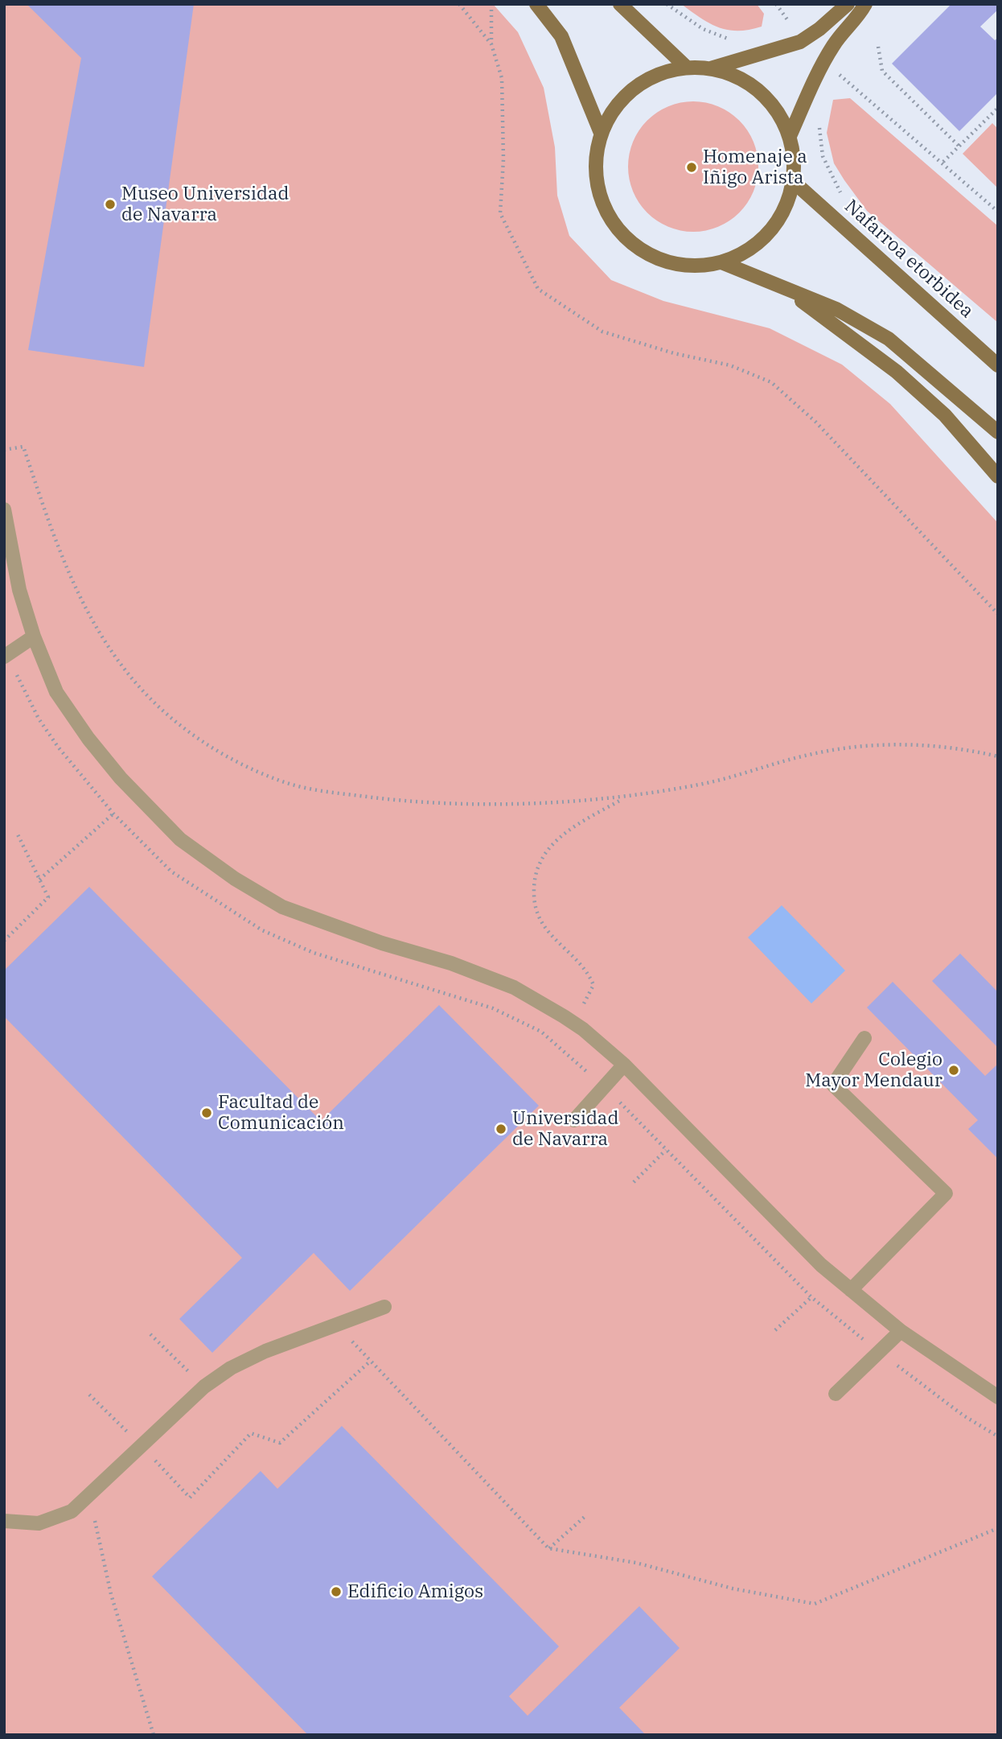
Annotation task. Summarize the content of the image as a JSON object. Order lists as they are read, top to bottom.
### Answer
{
  "streets": {
    "main road": ["Nafarroa etorbidea"]
  },
  "places": [
    "Homenaje a Iñigo Arista",
    "Museo Universidad de Navarra",
    "Colegio Mayor Mendaur",
    "Facultad de Comunicación",
    "Universidad de Navarra",
    "Edificio Amigos"
  ]
}
